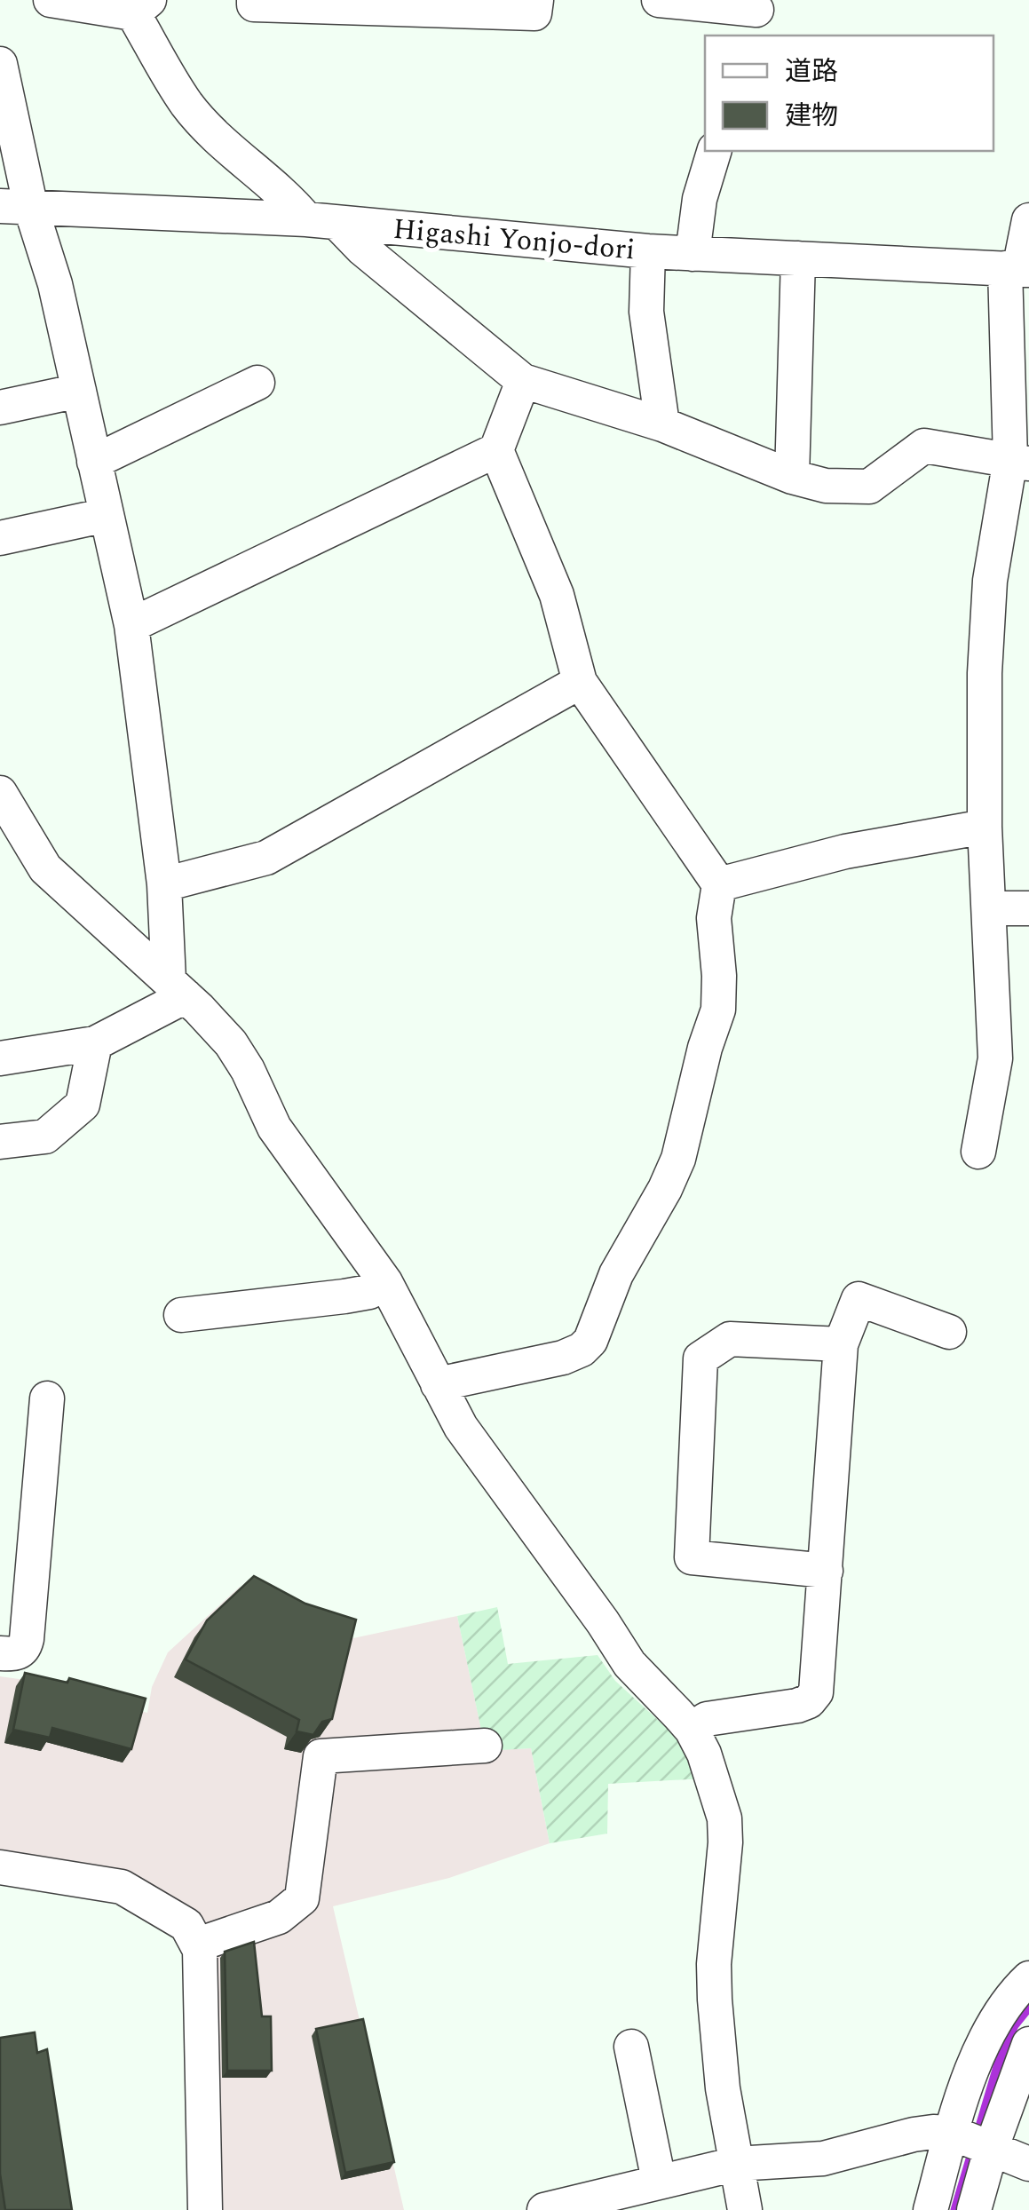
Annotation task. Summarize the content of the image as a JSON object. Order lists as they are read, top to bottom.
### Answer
{
  "streets": {
    "street": ["Higashi Yonjo-dori"]
  },
  "legend": ["道路", "建物"]
}
